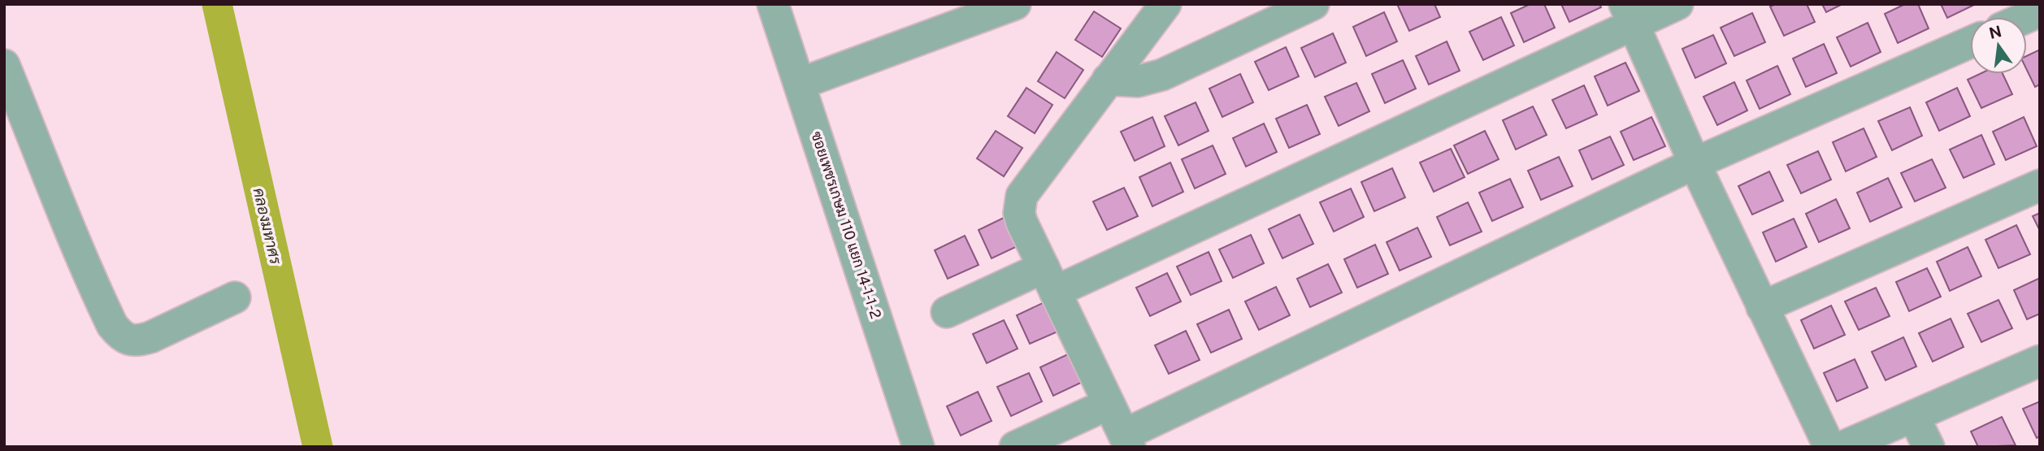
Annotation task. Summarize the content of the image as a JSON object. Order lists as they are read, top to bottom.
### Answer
{
  "streets": {
    "street": ["ซอยเพชรเกษม 110 แยก 14-1-1-2"]
  },
  "water": ["คลองมหาศร"],
  "north": "top"
}
